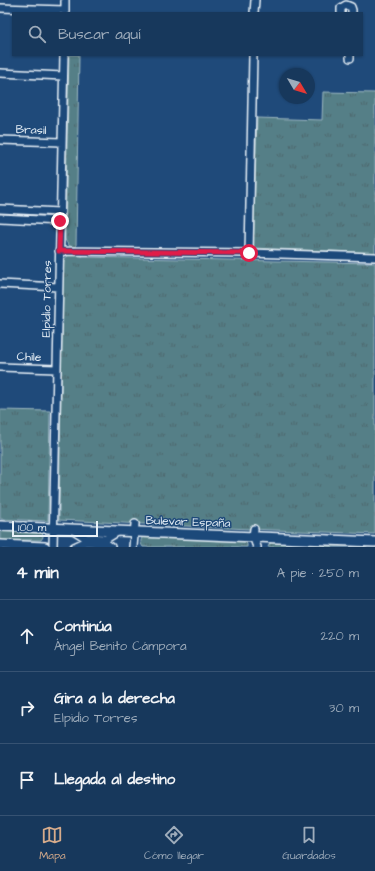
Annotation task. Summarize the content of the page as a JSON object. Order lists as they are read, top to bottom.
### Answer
{
  "streets": {
    "main road": ["Bulevar España"],
    "street": ["Brasil", "Elpidio Torres", "Chile"]
  },
  "crossings": [
    ["Brasil", "Elpidio Torres"],
    ["Elpidio Torres", "Chile"],
    ["Elpidio Torres", "Bulevar España"]
  ],
  "scale_bar": "100 m",
  "north": "bottom right",
  "page": {
    "search": "Buscar aquí",
    "scale": "100 m",
    "heading": ["4 min", "A pie · 250 m"],
    "list": [
      ["Continúa", "Ángel Benito Cámpora", "220 m"],
      ["Gira a la derecha", "Elpidio Torres", "30 m"],
      "Llegada al destino"
    ],
    "nav": ["Mapa", "Cómo llegar", "Guardados"]
  }
}
